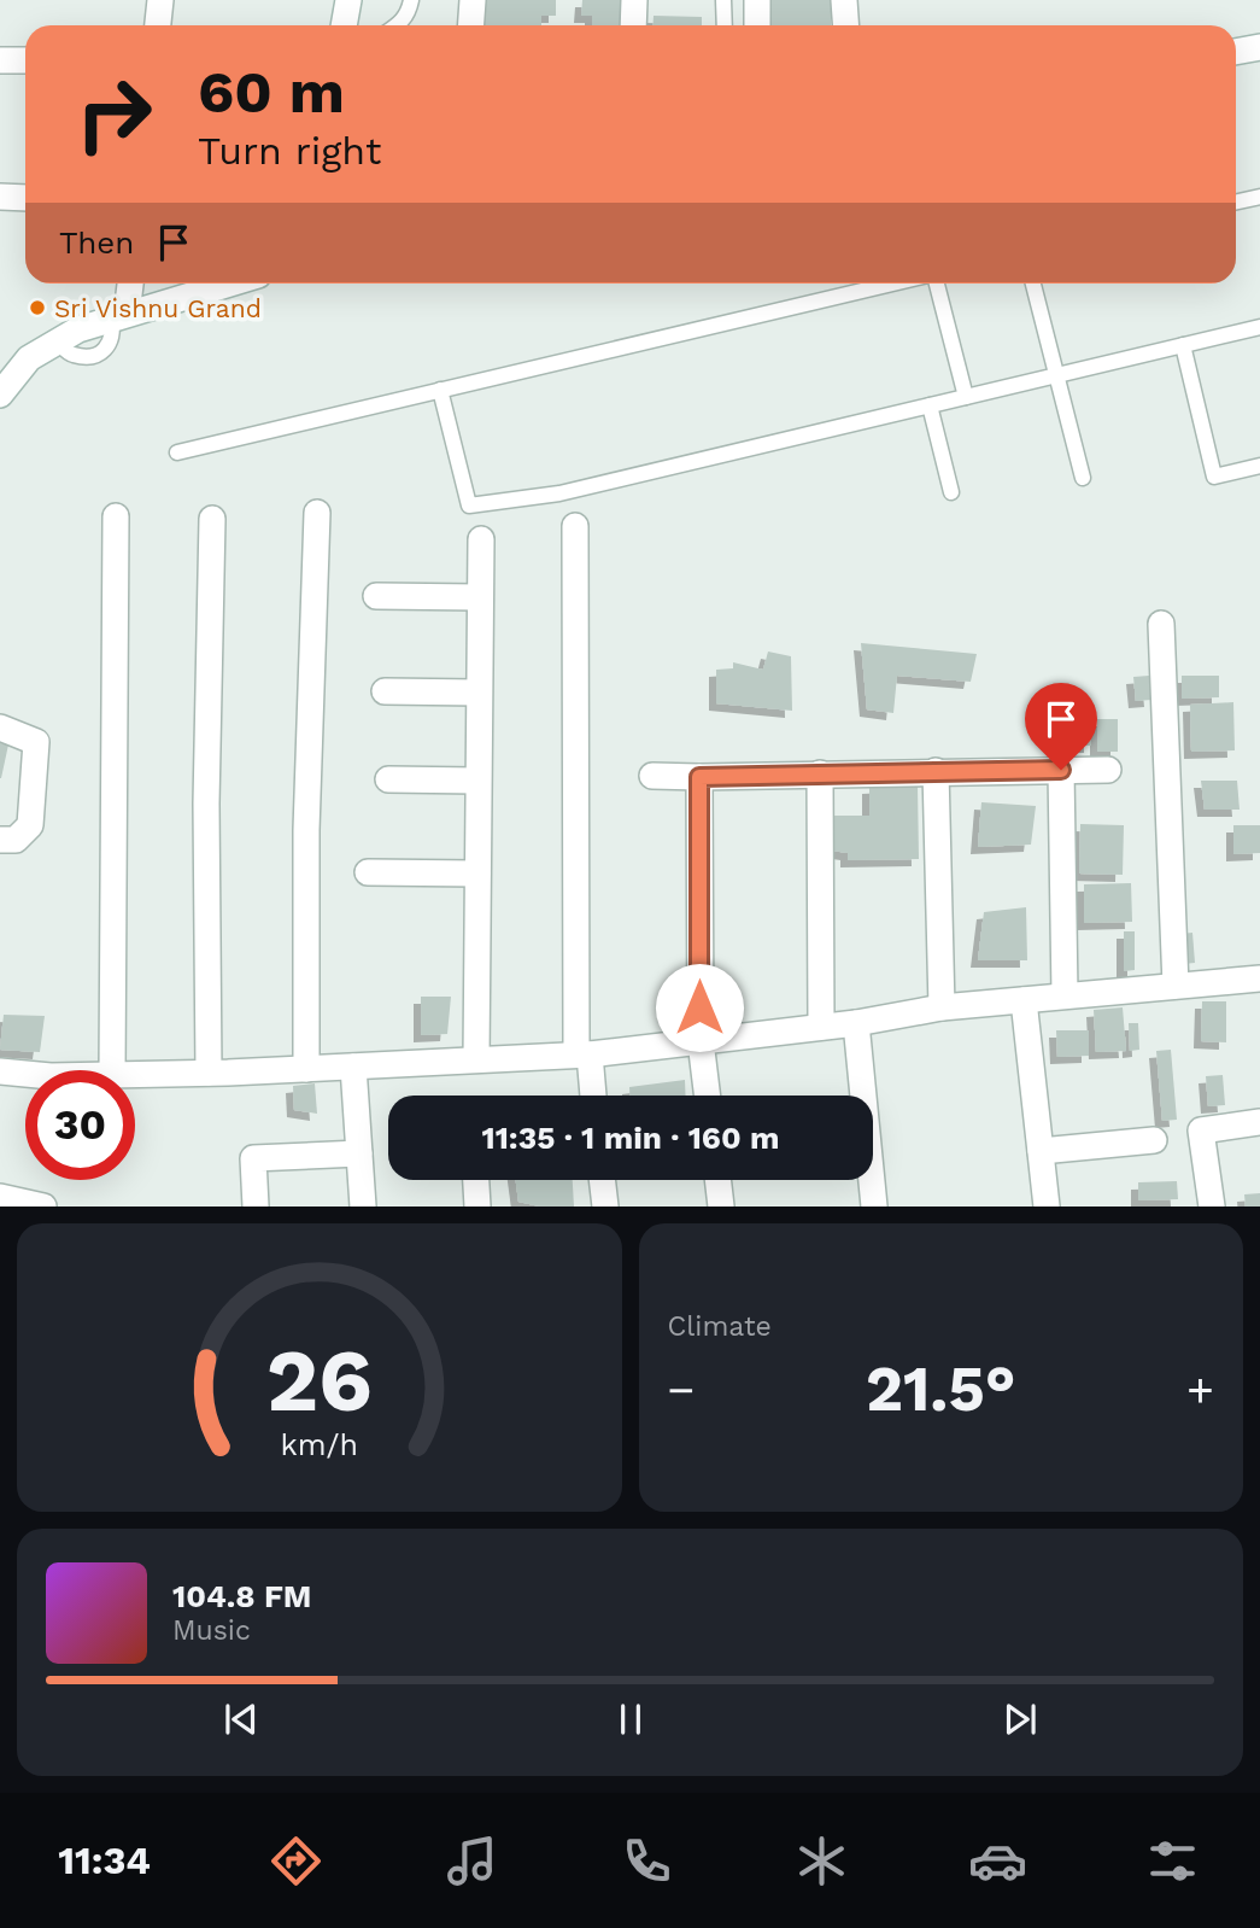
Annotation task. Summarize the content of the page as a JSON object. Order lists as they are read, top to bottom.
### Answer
{
  "places": ["Sri Vishnu Grand"],
  "page": {
    "turn": ["60 m", "Turn right"],
    "then": "Then",
    "limit": "30",
    "trip": "11:35 · 1 min · 160 m",
    "tile": "Climate",
    "heat": ["−", "21.5°", "+"],
    "song": ["104.8 FM", "Music"],
    "tabs": "11:34",
    "gauge": ["26", "km/h"]
  }
}
